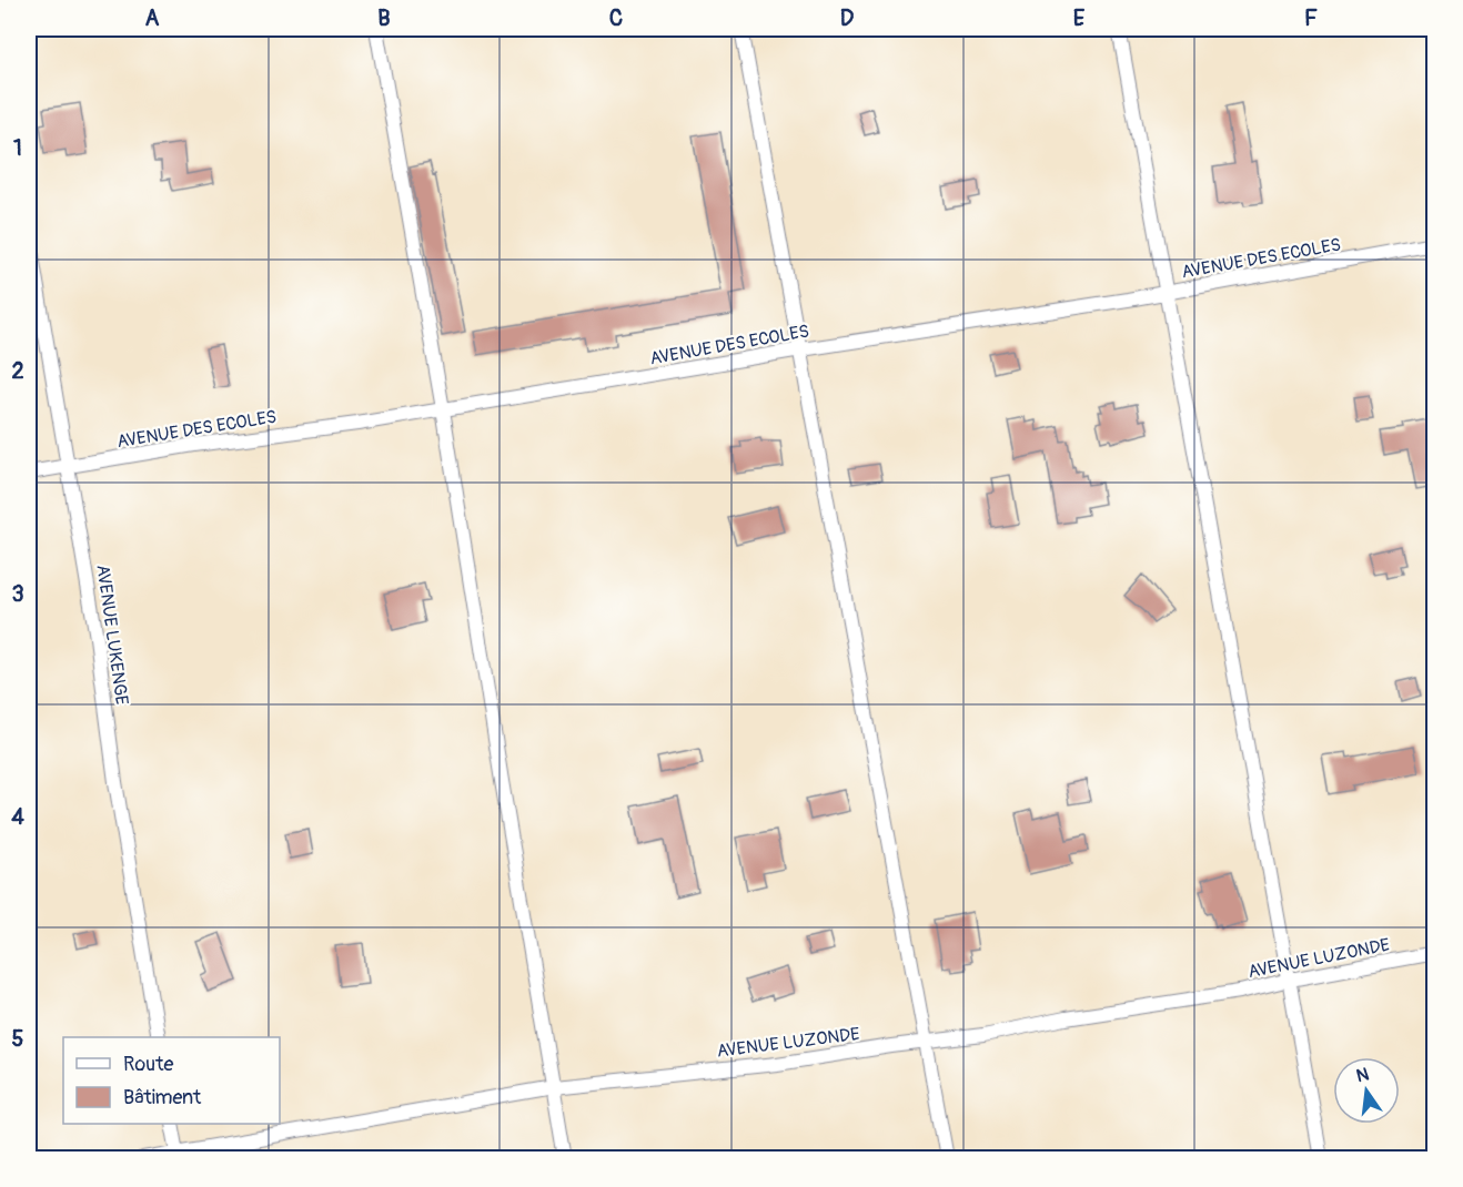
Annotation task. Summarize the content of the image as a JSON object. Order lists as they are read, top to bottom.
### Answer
{
  "streets": {
    "street": ["AVENUE DES ECOLES", "AVENUE LUKENGE", "AVENUE LUZONDE"]
  },
  "crossings": [
    ["AVENUE DES ECOLES", "AVENUE LUKENGE"]
  ],
  "legend": ["Route", "Bâtiment"],
  "north": "top",
  "grid": {
    "columns": [
      "A",
      "B",
      "C",
      "D",
      "E",
      "F"
    ],
    "rows": [
      "1",
      "2",
      "3",
      "4",
      "5"
    ]
  }
}
